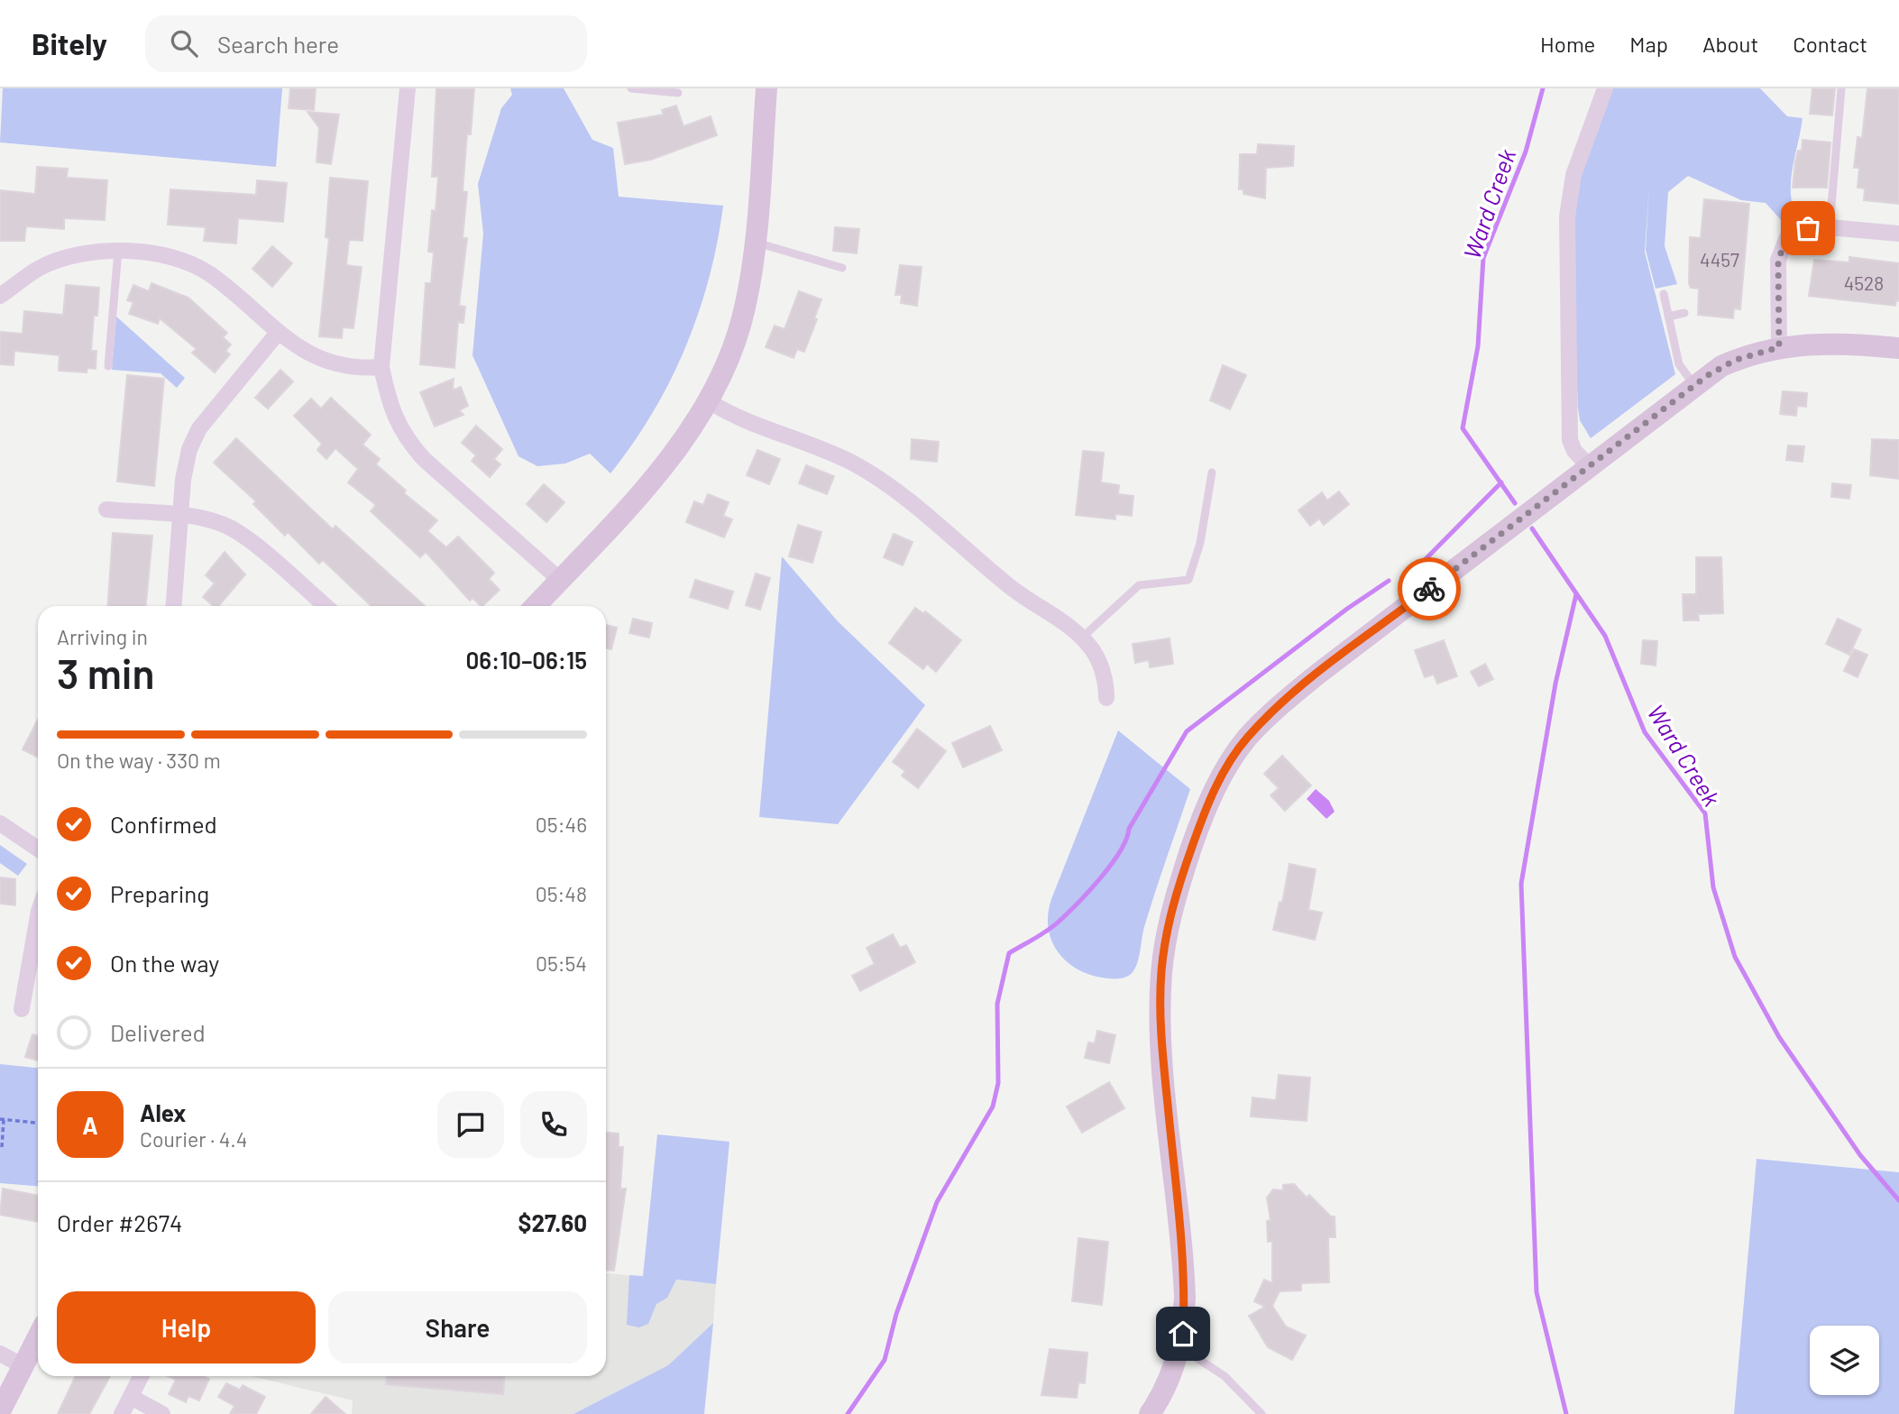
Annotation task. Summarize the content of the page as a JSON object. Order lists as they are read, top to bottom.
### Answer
{
  "water": ["Ward Creek"],
  "house_numbers": ["4457", "4528"],
  "page": {
    "header": "Bitely",
    "search": "Search here",
    "nav": [
      "Home",
      "Map",
      "About",
      "Contact"
    ],
    "heading": ["3 min", "Arriving in", "06:10–06:15"],
    "panel": [
      "Alex",
      "Courier · 4.4",
      "Order #2674",
      "$27.60"
    ],
    "bar": "On the way · 330 m",
    "list": [
      ["Confirmed", "05:46"],
      ["Preparing", "05:48"],
      ["On the way", "05:54"],
      "Delivered"
    ],
    "round": "A",
    "buttons": ["Help", "Share"]
  }
}
